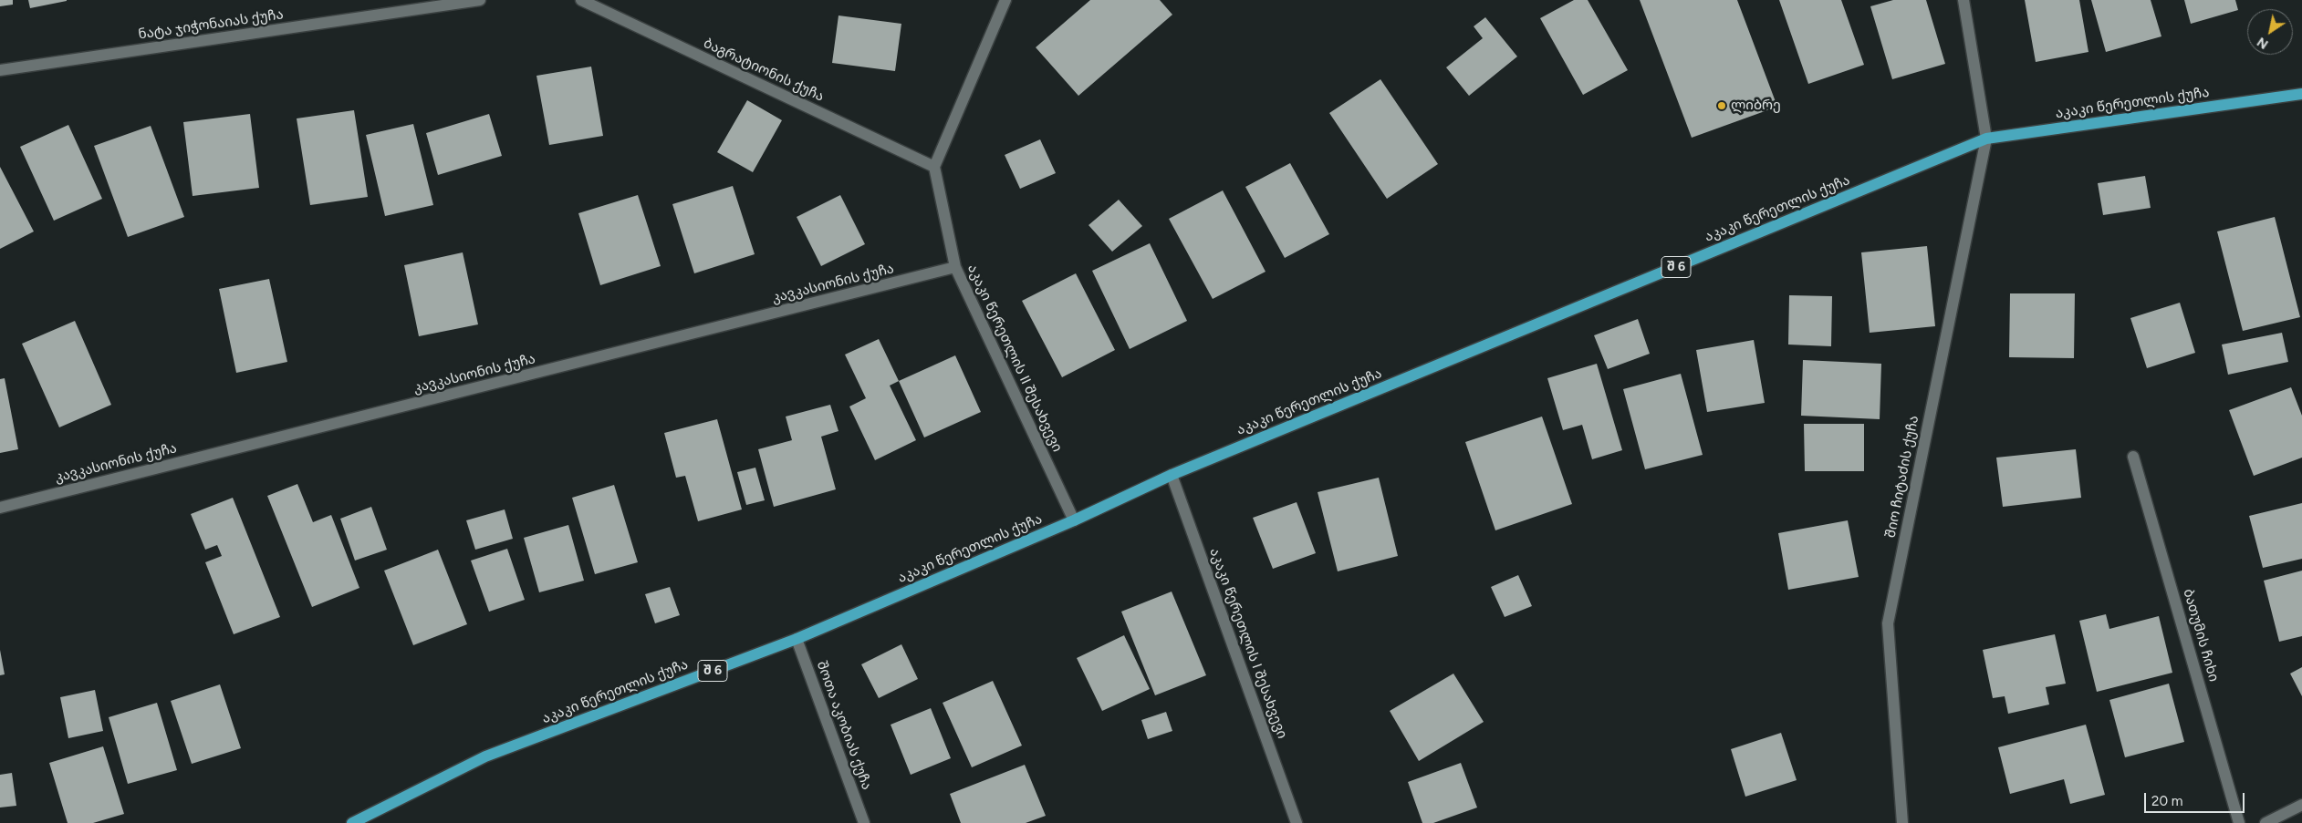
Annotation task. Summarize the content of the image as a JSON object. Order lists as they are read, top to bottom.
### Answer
{
  "streets": {
    "main road": ["აკაკი წერეთლის ქუჩა", "შ 6"],
    "street": [
      "ნატა ჯიჭონაიას ქუჩა",
      "ბაგრატიონის ქუჩა",
      "კავკასიონის ქუჩა",
      "აკაკი წერეთლის II შესახვევი",
      "შიო ჩიტაძის ქუჩა",
      "ბათუმის ჩიხი",
      "აკაკი წერეთლის I შესახვევი",
      "შოთა აკობიას ქუჩა"
    ]
  },
  "crossings": [
    ["ბაგრატიონის ქუჩა", "აკაკი წერეთლის II შესახვევი"],
    ["აკაკი წერეთლის ქუჩა", "აკაკი წერეთლის II შესახვევი"],
    ["აკაკი წერეთლის ქუჩა", "შიო ჩიტაძის ქუჩა"],
    ["აკაკი წერეთლის ქუჩა", "აკაკი წერეთლის I შესახვევი"],
    ["აკაკი წერეთლის ქუჩა", "შოთა აკობიას ქუჩა"],
    ["კავკასიონის ქუჩა", "აკაკი წერეთლის II შესახვევი"]
  ],
  "places": ["ლიბრე"],
  "scale_bar": "20 m",
  "north": "bottom left"
}
